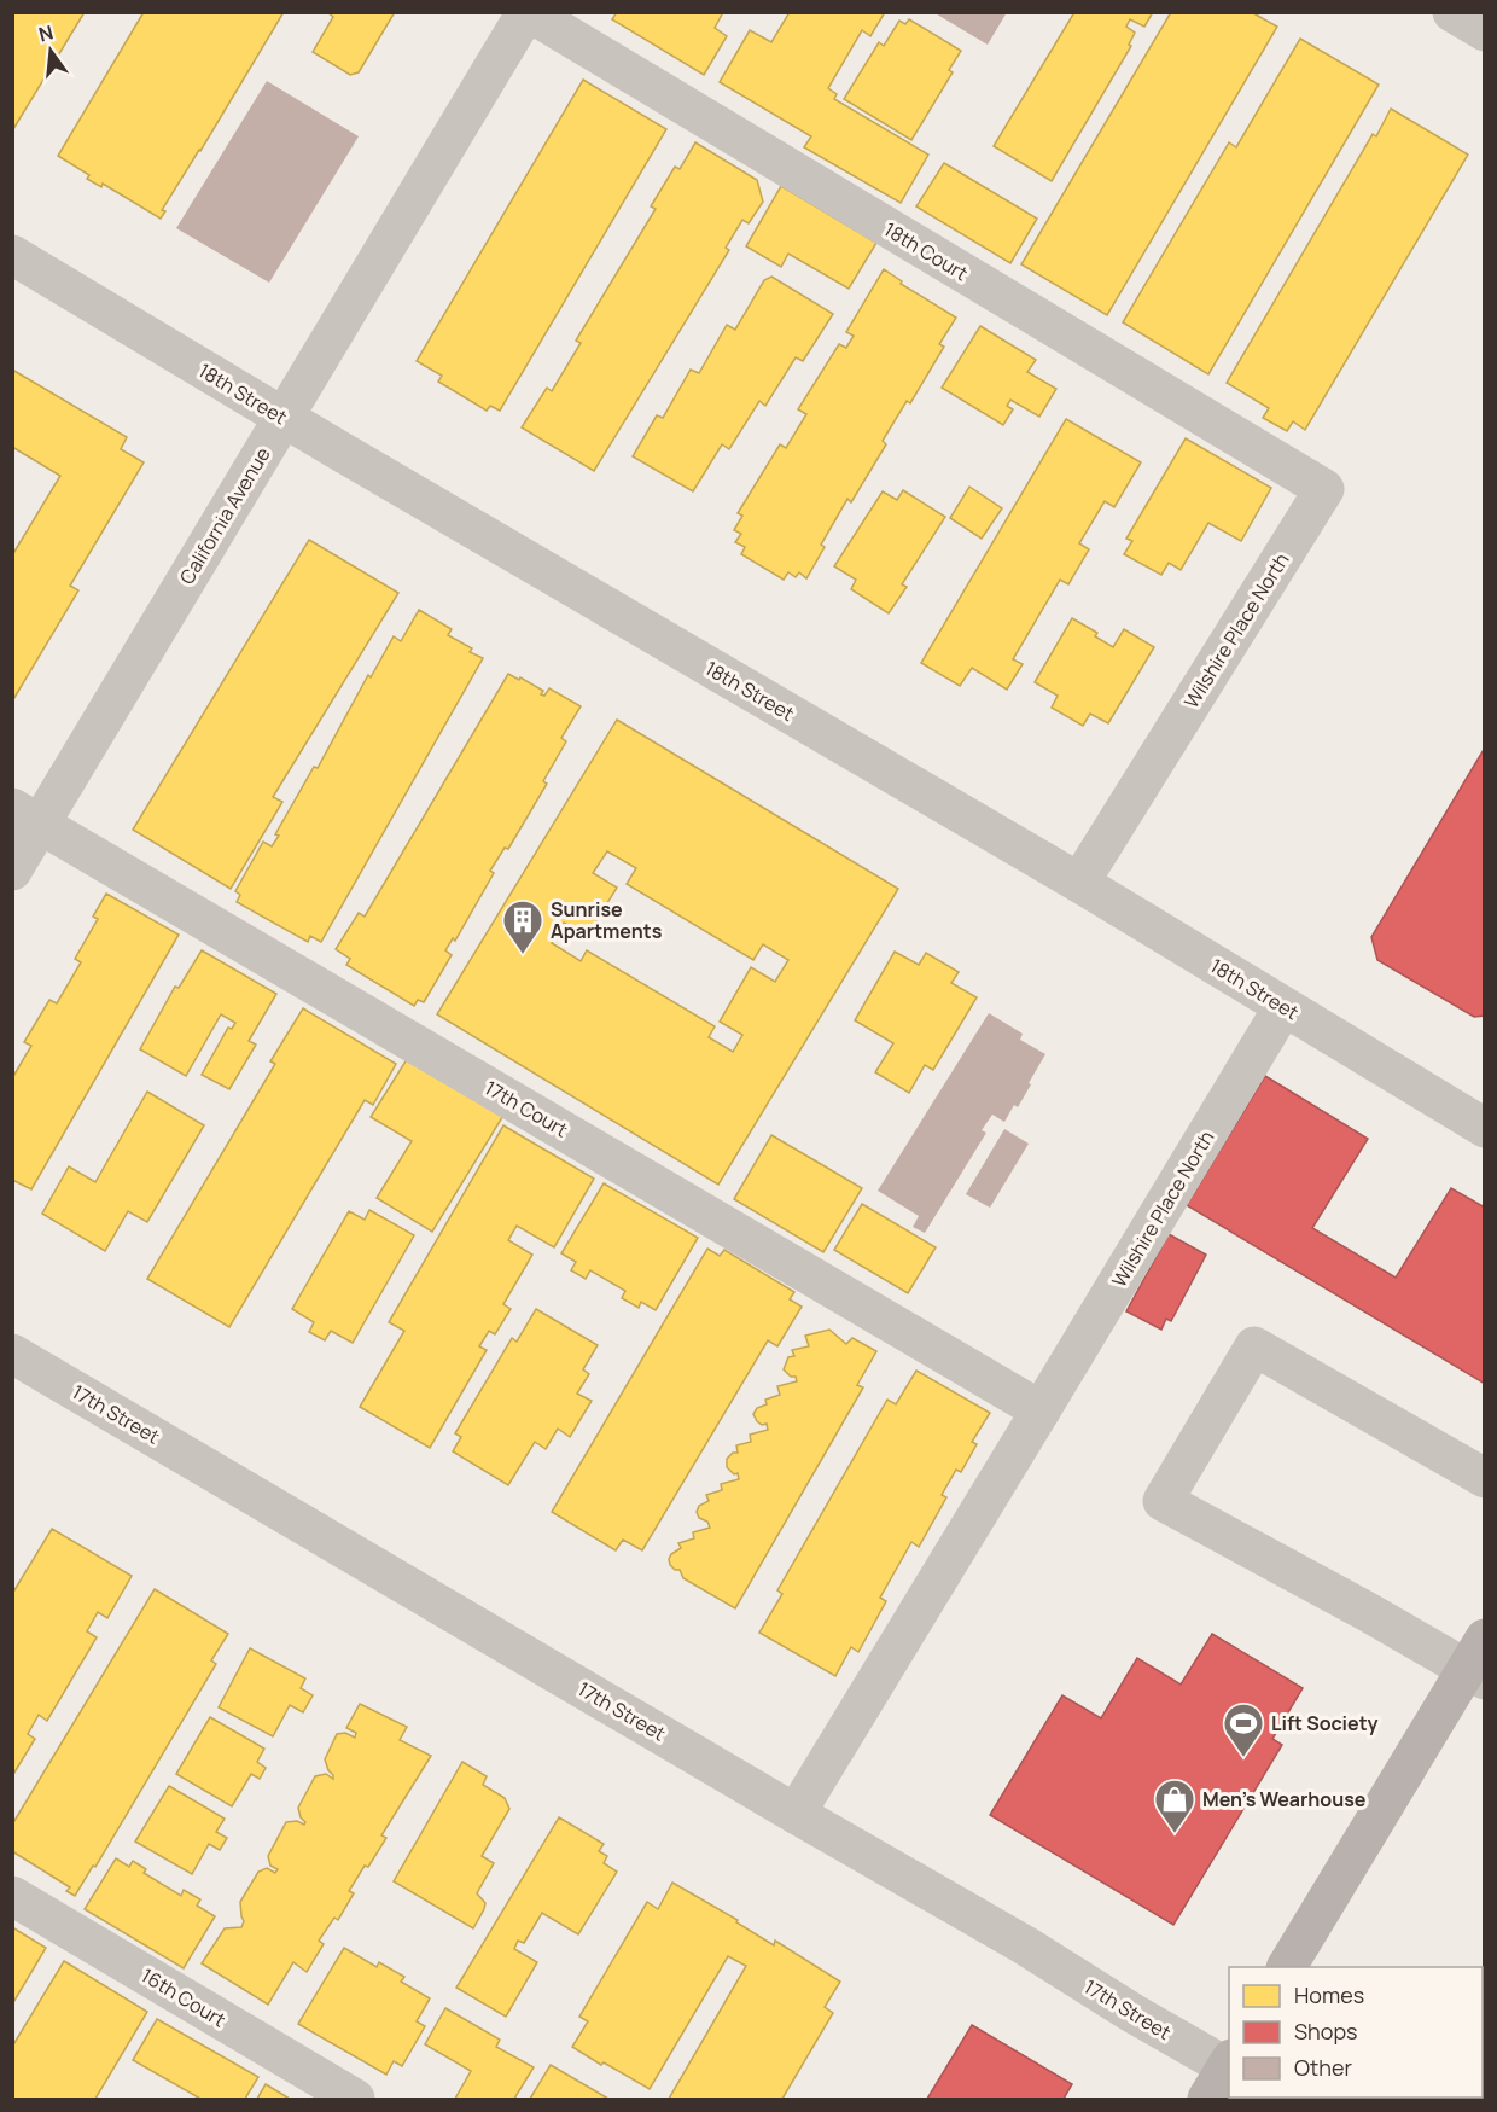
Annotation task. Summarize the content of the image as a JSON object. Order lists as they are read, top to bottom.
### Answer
{
  "streets": {
    "street": [
      "18th Court",
      "18th Street",
      "California Avenue",
      "Wilshire Place North",
      "17th Court",
      "17th Street",
      "16th Court"
    ]
  },
  "crossings": [
    ["18th Court", "California Avenue"],
    ["18th Court", "Wilshire Place North"],
    ["18th Street", "California Avenue"],
    ["18th Street", "Wilshire Place North"],
    ["California Avenue", "17th Court"],
    ["Wilshire Place North", "17th Court"],
    ["Wilshire Place North", "17th Street"]
  ],
  "places": {
    "building": ["Sunrise Apartments"],
    "sports": ["Lift Society"],
    "shop": ["Men's Wearhouse"]
  },
  "legend": ["Homes", "Shops", "Other"],
  "north": "top"
}
